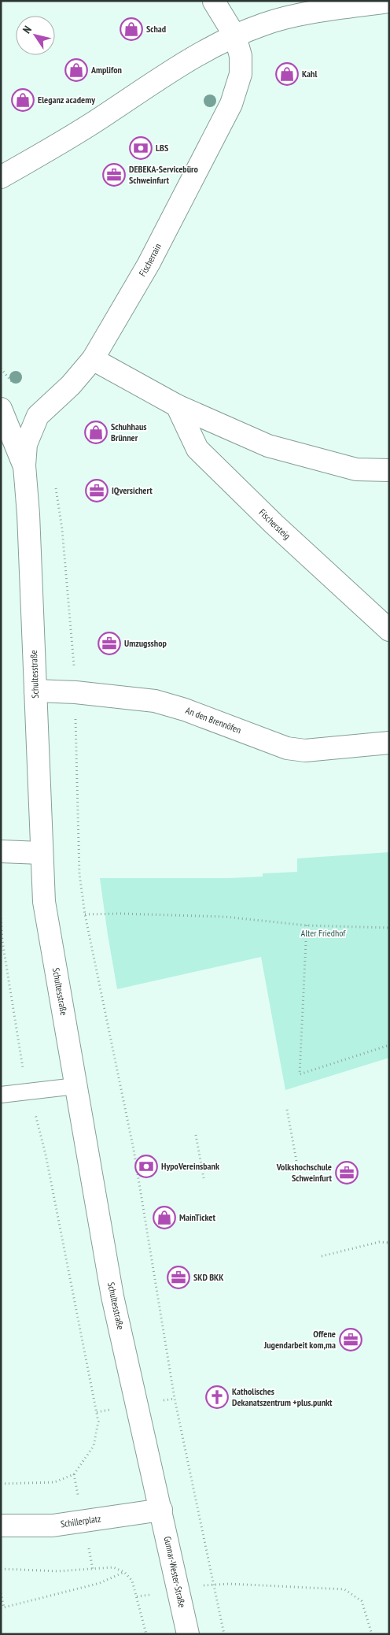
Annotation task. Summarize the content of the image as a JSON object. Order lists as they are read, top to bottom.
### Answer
{
  "streets": {
    "street": [
      "Fischerrain",
      "Fischersteig",
      "Schultesstraße",
      "An den Brennöfen",
      "Schillerplatz",
      "Gunnar-Wester-Straße"
    ]
  },
  "crossings": [
    ["Fischerrain", "Schultesstraße"],
    ["Schultesstraße", "An den Brennöfen"],
    ["Schultesstraße", "Schillerplatz"],
    ["Schultesstraße", "Gunnar-Wester-Straße"],
    ["Schillerplatz", "Gunnar-Wester-Straße"]
  ],
  "parks": ["Alter Friedhof"],
  "places": {
    "shop": [
      "Schad",
      "Amplifon",
      "Kahl",
      "Eleganz academy",
      "Schuhhaus Brünner",
      "MainTicket"
    ],
    "bank": ["LBS", "HypoVereinsbank"],
    "office": [
      "DEBEKA-Servicebüro Schweinfurt",
      "IQversichert",
      "Umzugsshop",
      "Volkshochschule Schweinfurt",
      "SKD BKK",
      "Offene Jugendarbeit kom,ma"
    ],
    "church": ["Katholisches Dekanatszentrum +plus.punkt"]
  },
  "north": "top left"
}
